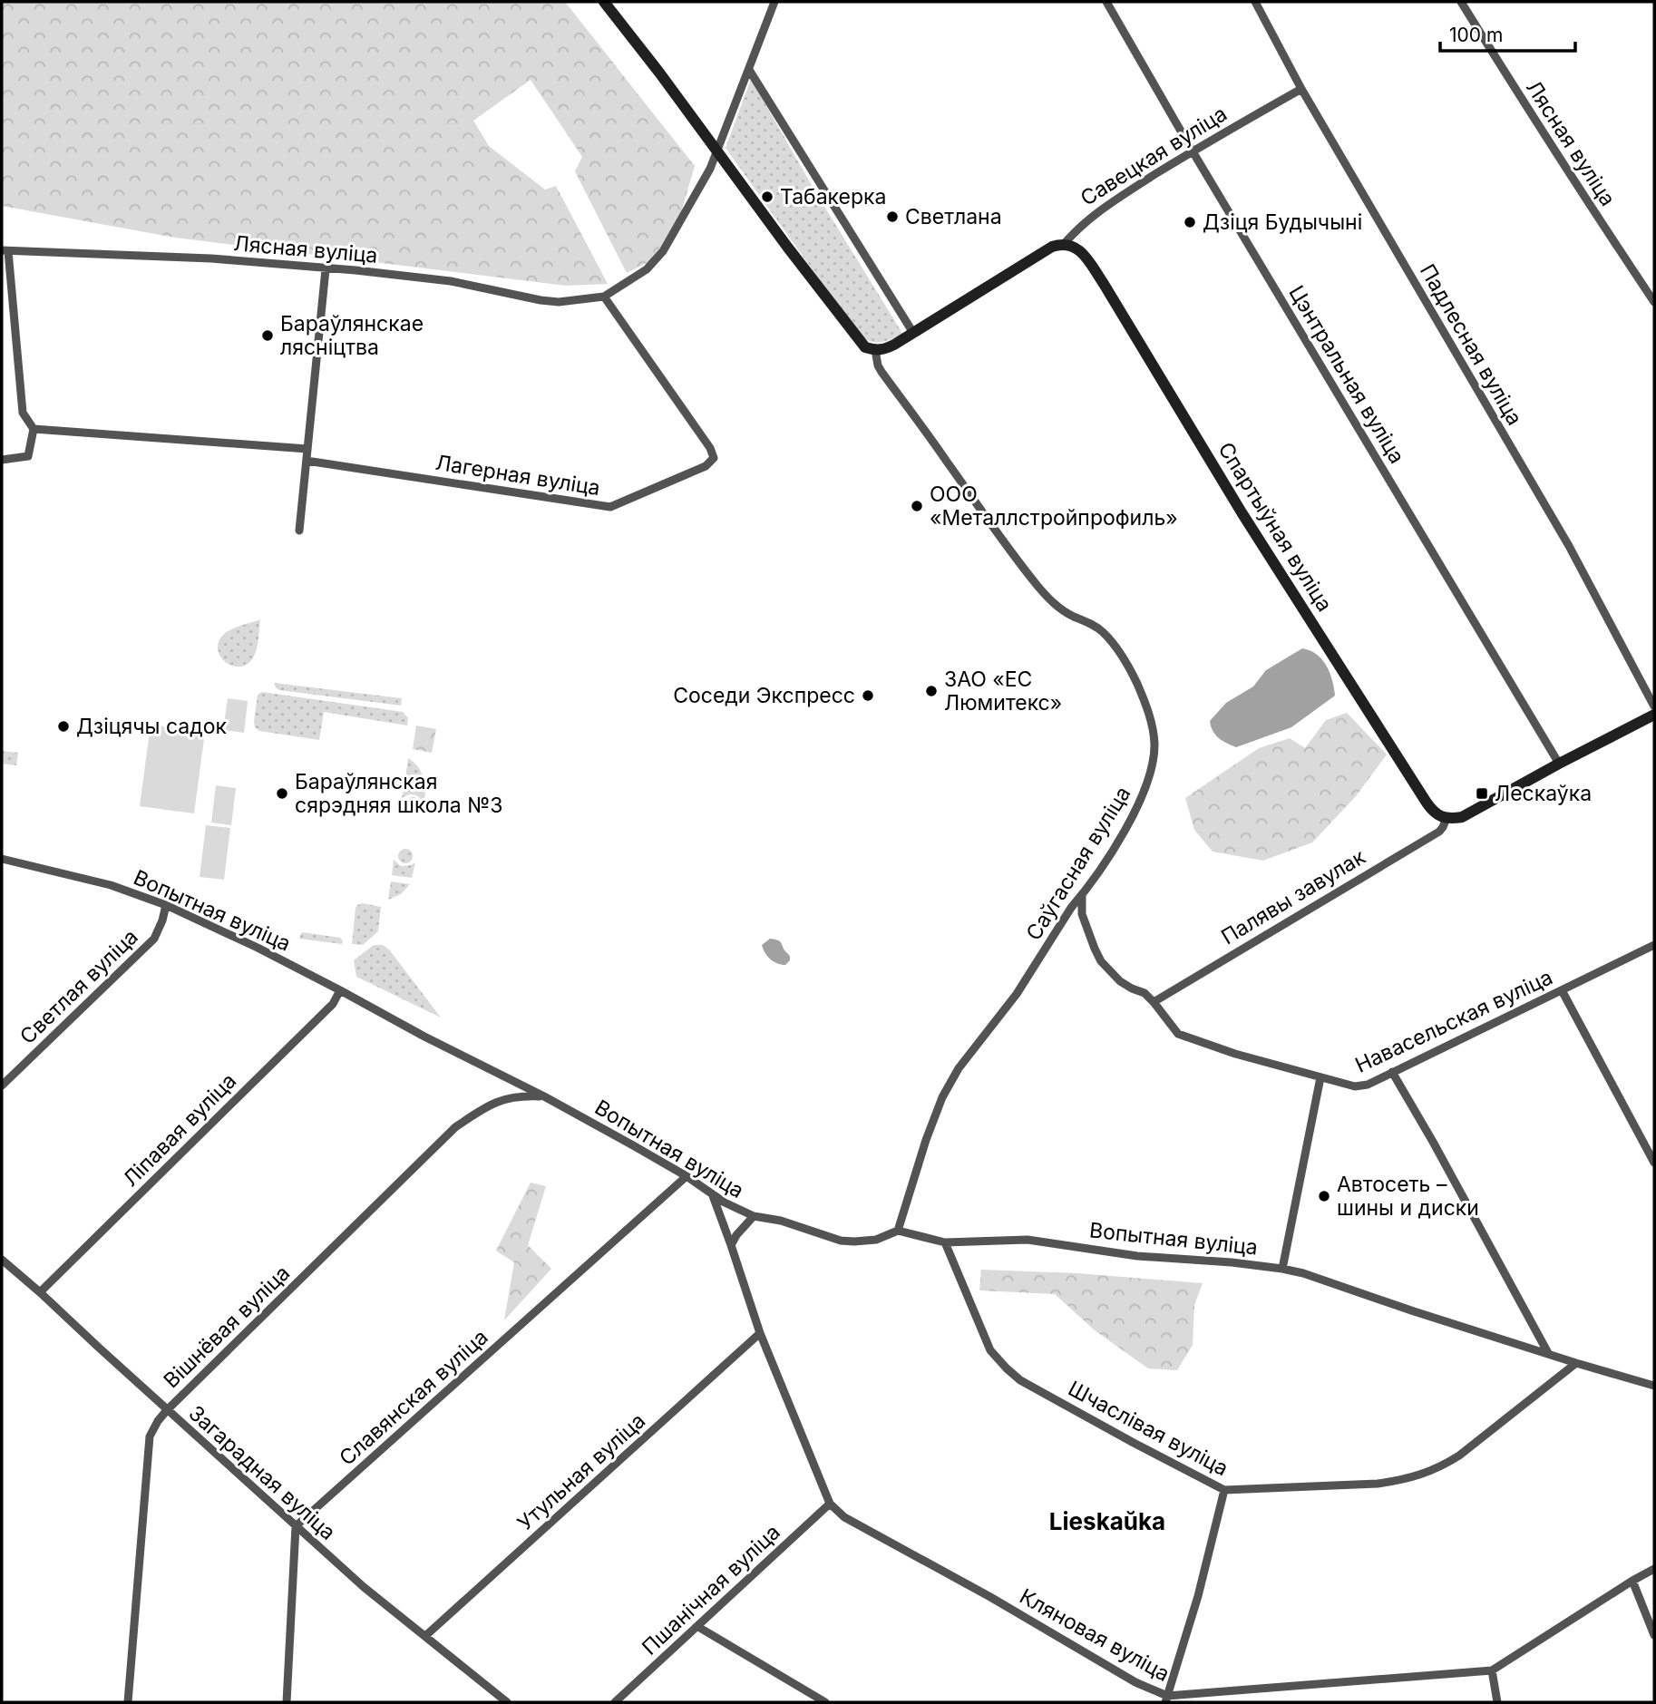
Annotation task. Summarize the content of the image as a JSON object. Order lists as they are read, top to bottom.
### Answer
{
  "streets": {
    "main road": ["Савецкая вуліца", "Спартыўная вуліца"],
    "street": [
      "Лясная вуліца",
      "Падлесная вуліца",
      "Цэнтральная вуліца",
      "Лагерная вуліца",
      "Саўгасная вуліца",
      "Палявы завулак",
      "Вопытная вуліца",
      "Светлая вуліца",
      "Навасельская вуліца",
      "Ліпавая вуліца",
      "Вішнёвая вуліца",
      "Славянская вуліца",
      "Шчаслівая вуліца",
      "Утульная вуліца",
      "Загарадная вуліца",
      "Пшанічная вуліца",
      "Кляновая вуліца"
    ]
  },
  "crossings": [
    ["Лясная вуліца", "Лагерная вуліца"],
    ["Савецкая вуліца", "Падлесная вуліца"],
    ["Савецкая вуліца", "Цэнтральная вуліца"],
    ["Савецкая вуліца", "Спартыўная вуліца"],
    ["Савецкая вуліца", "Саўгасная вуліца"],
    ["Спартыўная вуліца", "Палявы завулак"],
    ["Саўгасная вуліца", "Вопытная вуліца"],
    ["Саўгасная вуліца", "Навасельская вуліца"],
    ["Палявы завулак", "Навасельская вуліца"],
    ["Вопытная вуліца", "Светлая вуліца"],
    ["Вопытная вуліца", "Ліпавая вуліца"],
    ["Вопытная вуліца", "Вішнёвая вуліца"],
    ["Вопытная вуліца", "Славянская вуліца"],
    ["Вопытная вуліца", "Шчаслівая вуліца"],
    ["Вопытная вуліца", "Кляновая вуліца"],
    ["Ліпавая вуліца", "Загарадная вуліца"],
    ["Вішнёвая вуліца", "Загарадная вуліца"],
    ["Славянская вуліца", "Загарадная вуліца"],
    ["Утульная вуліца", "Загарадная вуліца"],
    ["Утульная вуліца", "Кляновая вуліца"],
    ["Пшанічная вуліца", "Кляновая вуліца"]
  ],
  "districts": ["Lieskaŭka"],
  "places": {
    "other": [
      "Табакерка",
      "Светлана",
      "Дзіця Будычыні",
      "Бараўлянскае лясніцтва",
      "ООО «Металлстройпрофиль»",
      "ЗАО «ЕС Люмитекс»",
      "Соседи Экспресс",
      "Дзіцячы садок",
      "Бараўлянская сярэдняя школа №3",
      "Автосеть – шины и диски"
    ],
    "transit": ["Лескаўка"]
  },
  "scale_bar": "100 m"
}
